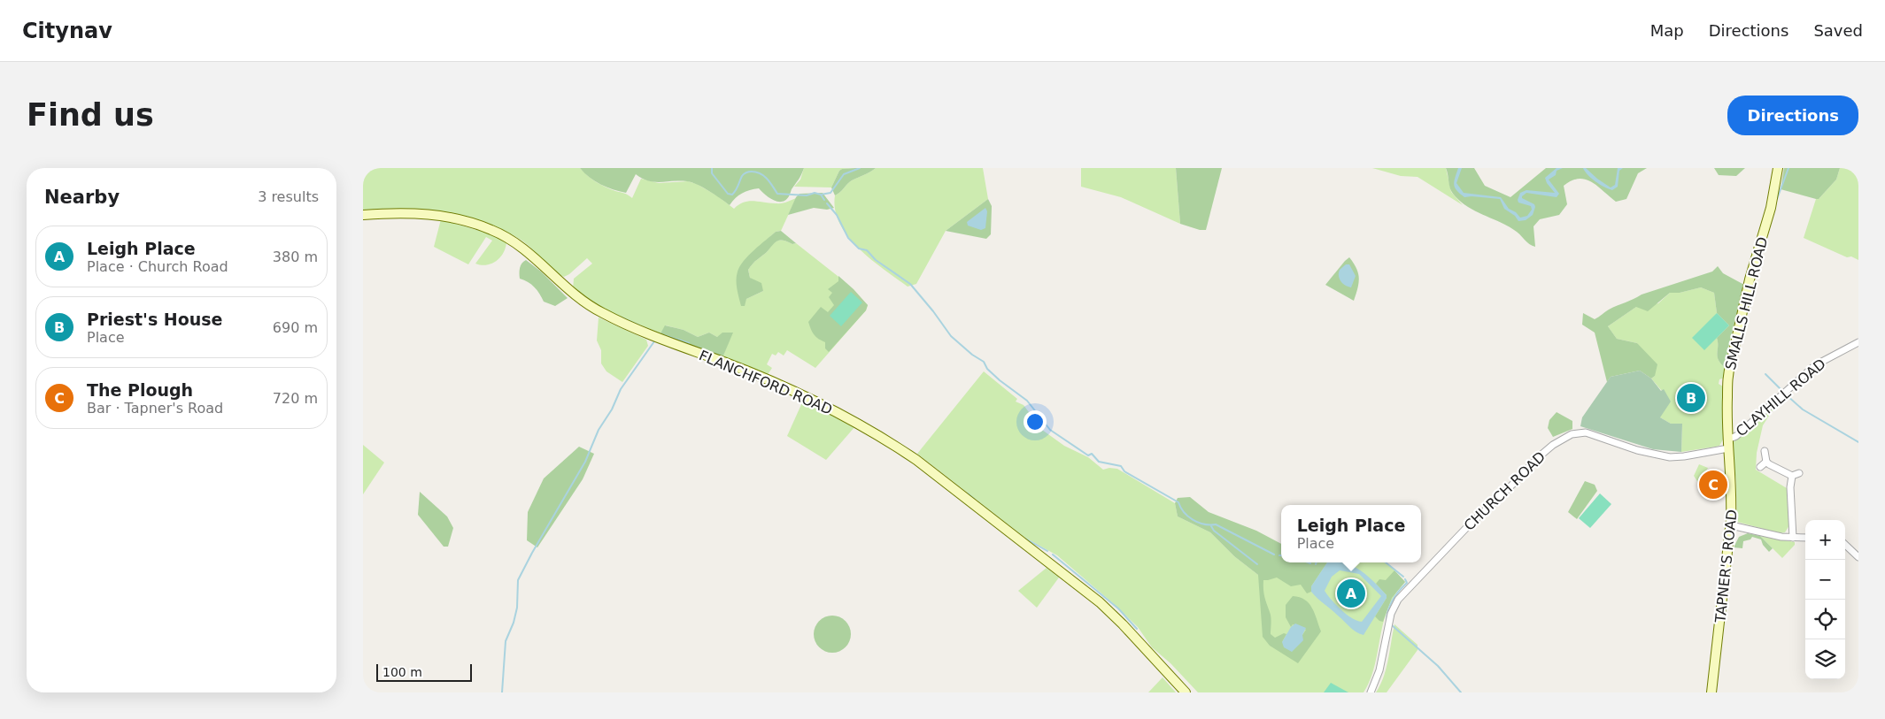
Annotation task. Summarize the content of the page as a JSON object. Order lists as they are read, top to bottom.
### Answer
{
  "streets": {
    "street": [
      "SMALLS HILL ROAD",
      "FLANCHFORD ROAD",
      "CLAYHILL ROAD",
      "CHURCH ROAD",
      "TAPNER'S ROAD"
    ]
  },
  "crossings": [
    ["SMALLS HILL ROAD", "CLAYHILL ROAD"],
    ["SMALLS HILL ROAD", "CHURCH ROAD"],
    ["SMALLS HILL ROAD", "TAPNER'S ROAD"],
    ["CLAYHILL ROAD", "CHURCH ROAD"],
    ["CLAYHILL ROAD", "TAPNER'S ROAD"],
    ["CHURCH ROAD", "TAPNER'S ROAD"]
  ],
  "scale_bar": "100 m",
  "page": {
    "header": "Citynav",
    "nav": ["Map", "Directions", "Saved"],
    "buttons": "Directions",
    "title": "Find us",
    "heading": ["Nearby", "3 results"],
    "list": [
      {
        "mark": "A",
        "name": "Leigh Place",
        "note": "Place · Church Road",
        "value": "380 m"
      },
      {
        "mark": "B",
        "name": "Priest's House",
        "note": "Place",
        "value": "690 m"
      },
      {
        "mark": "C",
        "name": "The Plough",
        "note": "Bar · Tapner's Road",
        "value": "720 m"
      }
    ],
    "pins": ["B", "C", "A"],
    "popup": ["Leigh Place", "Place"],
    "map_buttons": ["+", "−"],
    "scale": "100 m"
  }
}
